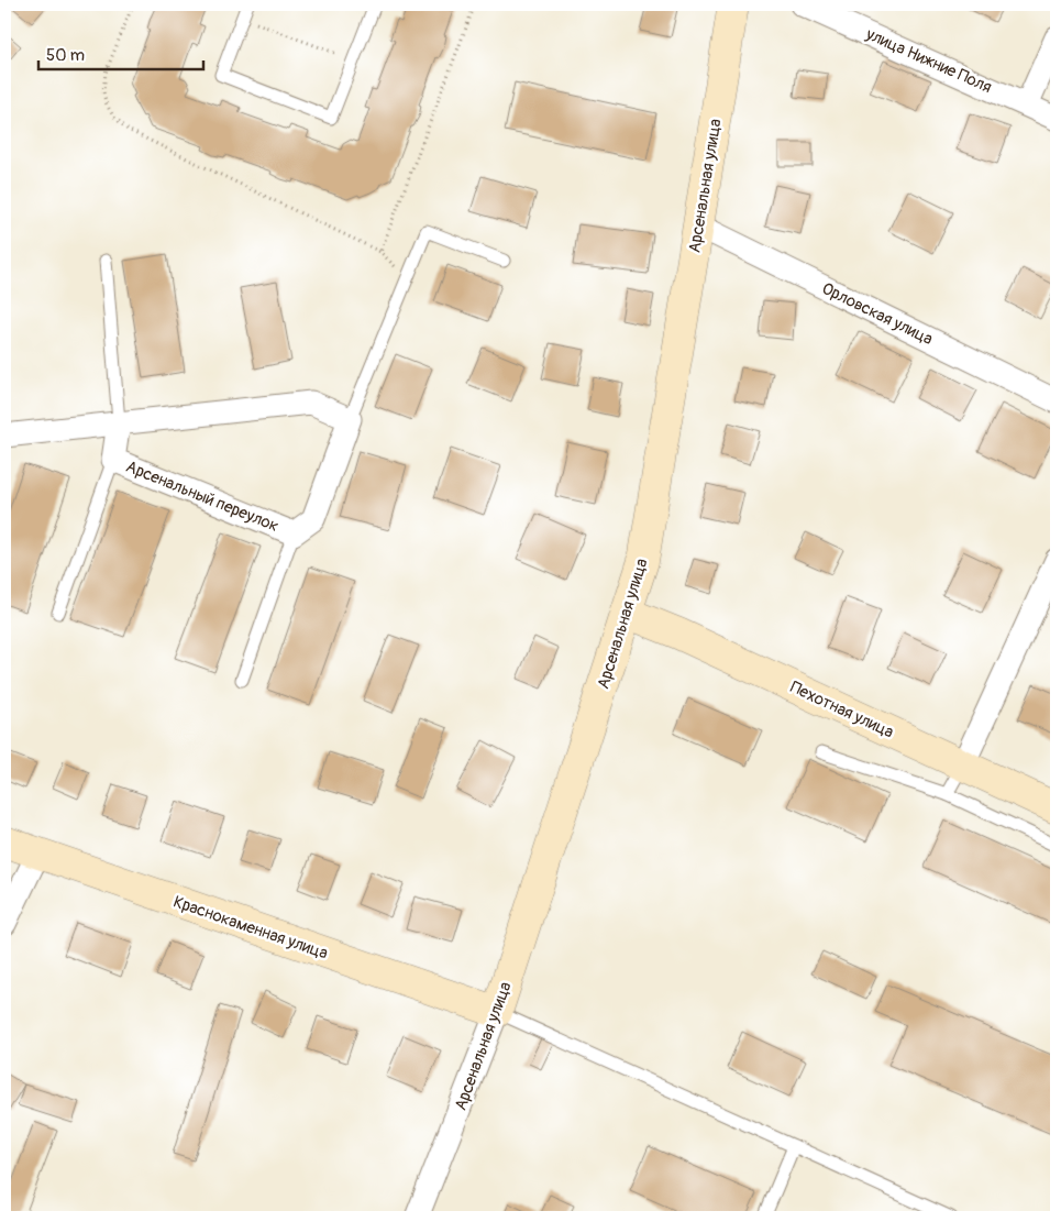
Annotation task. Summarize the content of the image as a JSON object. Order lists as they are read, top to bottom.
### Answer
{
  "streets": {
    "street": [
      "улица Нижние Поля",
      "Арсенальная улица",
      "Орловская улица",
      "Арсенальный переулок",
      "Пехотная улица",
      "Краснокаменная улица"
    ]
  },
  "crossings": [
    ["Арсенальная улица", "Орловская улица"],
    ["Арсенальная улица", "Пехотная улица"],
    ["Арсенальная улица", "Краснокаменная улица"]
  ],
  "scale_bar": "50 m"
}
